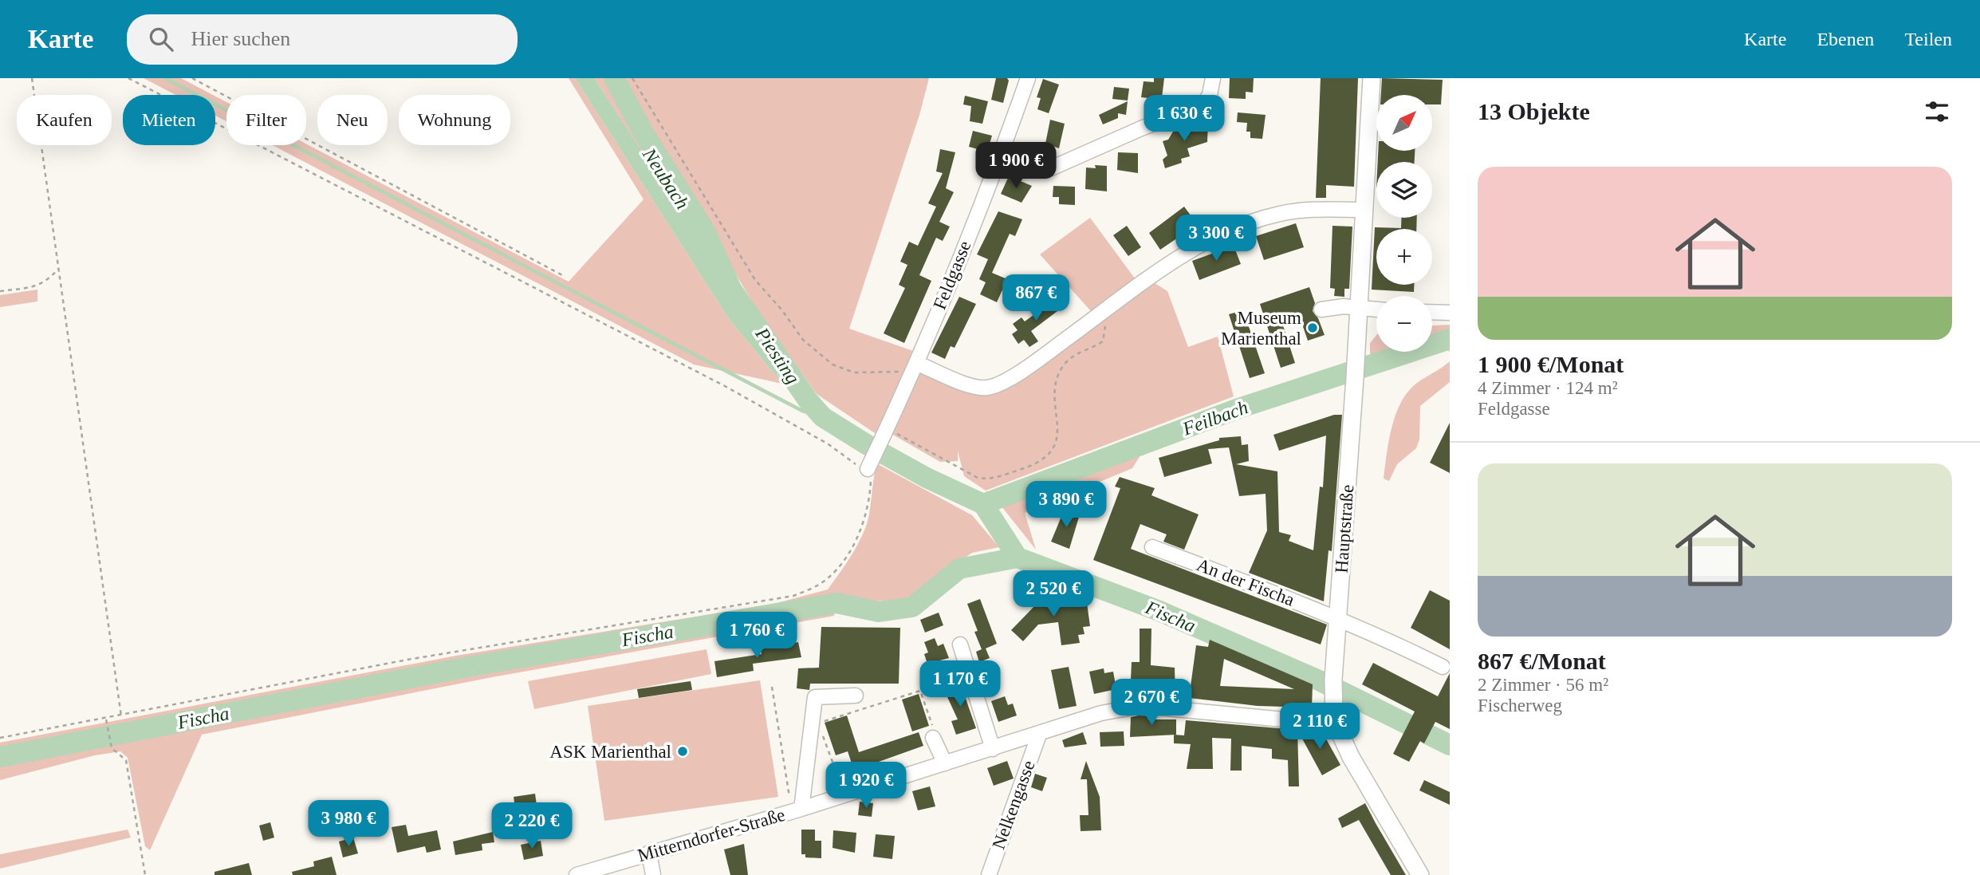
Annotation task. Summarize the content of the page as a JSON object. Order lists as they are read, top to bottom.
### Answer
{
  "streets": {
    "main road": ["Hauptstraße"],
    "street": [
      "Feldgasse",
      "An der Fischa",
      "Nelkengasse",
      "Mitterndorfer-Straße"
    ]
  },
  "crossings": [
    ["Hauptstraße", "An der Fischa"],
    ["Hauptstraße", "Mitterndorfer-Straße"],
    ["Nelkengasse", "Mitterndorfer-Straße"]
  ],
  "water": [
    "Neubach",
    "Piesting",
    "Feilbach",
    "Fischa"
  ],
  "places": ["Museum Marienthal", "ASK Marienthal"],
  "north": "top right",
  "page": {
    "header": "Karte",
    "search": "Hier suchen",
    "nav": ["Karte", "Ebenen", "Teilen"],
    "heading": "13 Objekte",
    "map_buttons": ["+", "−"],
    "price": [
      "1 630 €",
      "1 900 €",
      "3 300 €",
      "867 €",
      "3 890 €",
      "2 520 €",
      "1 760 €",
      "1 170 €",
      "2 670 €",
      "2 110 €",
      "1 920 €",
      "3 980 €",
      "2 220 €"
    ],
    "chip": [
      "Kaufen",
      "Mieten",
      "Filter",
      "Neu",
      "Wohnung"
    ],
    "list": [
      {
        "name": "1 900 €/Monat",
        "note": "4 Zimmer · 124 m² · Feldgasse"
      },
      {
        "name": "867 €/Monat",
        "note": "2 Zimmer · 56 m² · Fischerweg"
      }
    ]
  }
}
